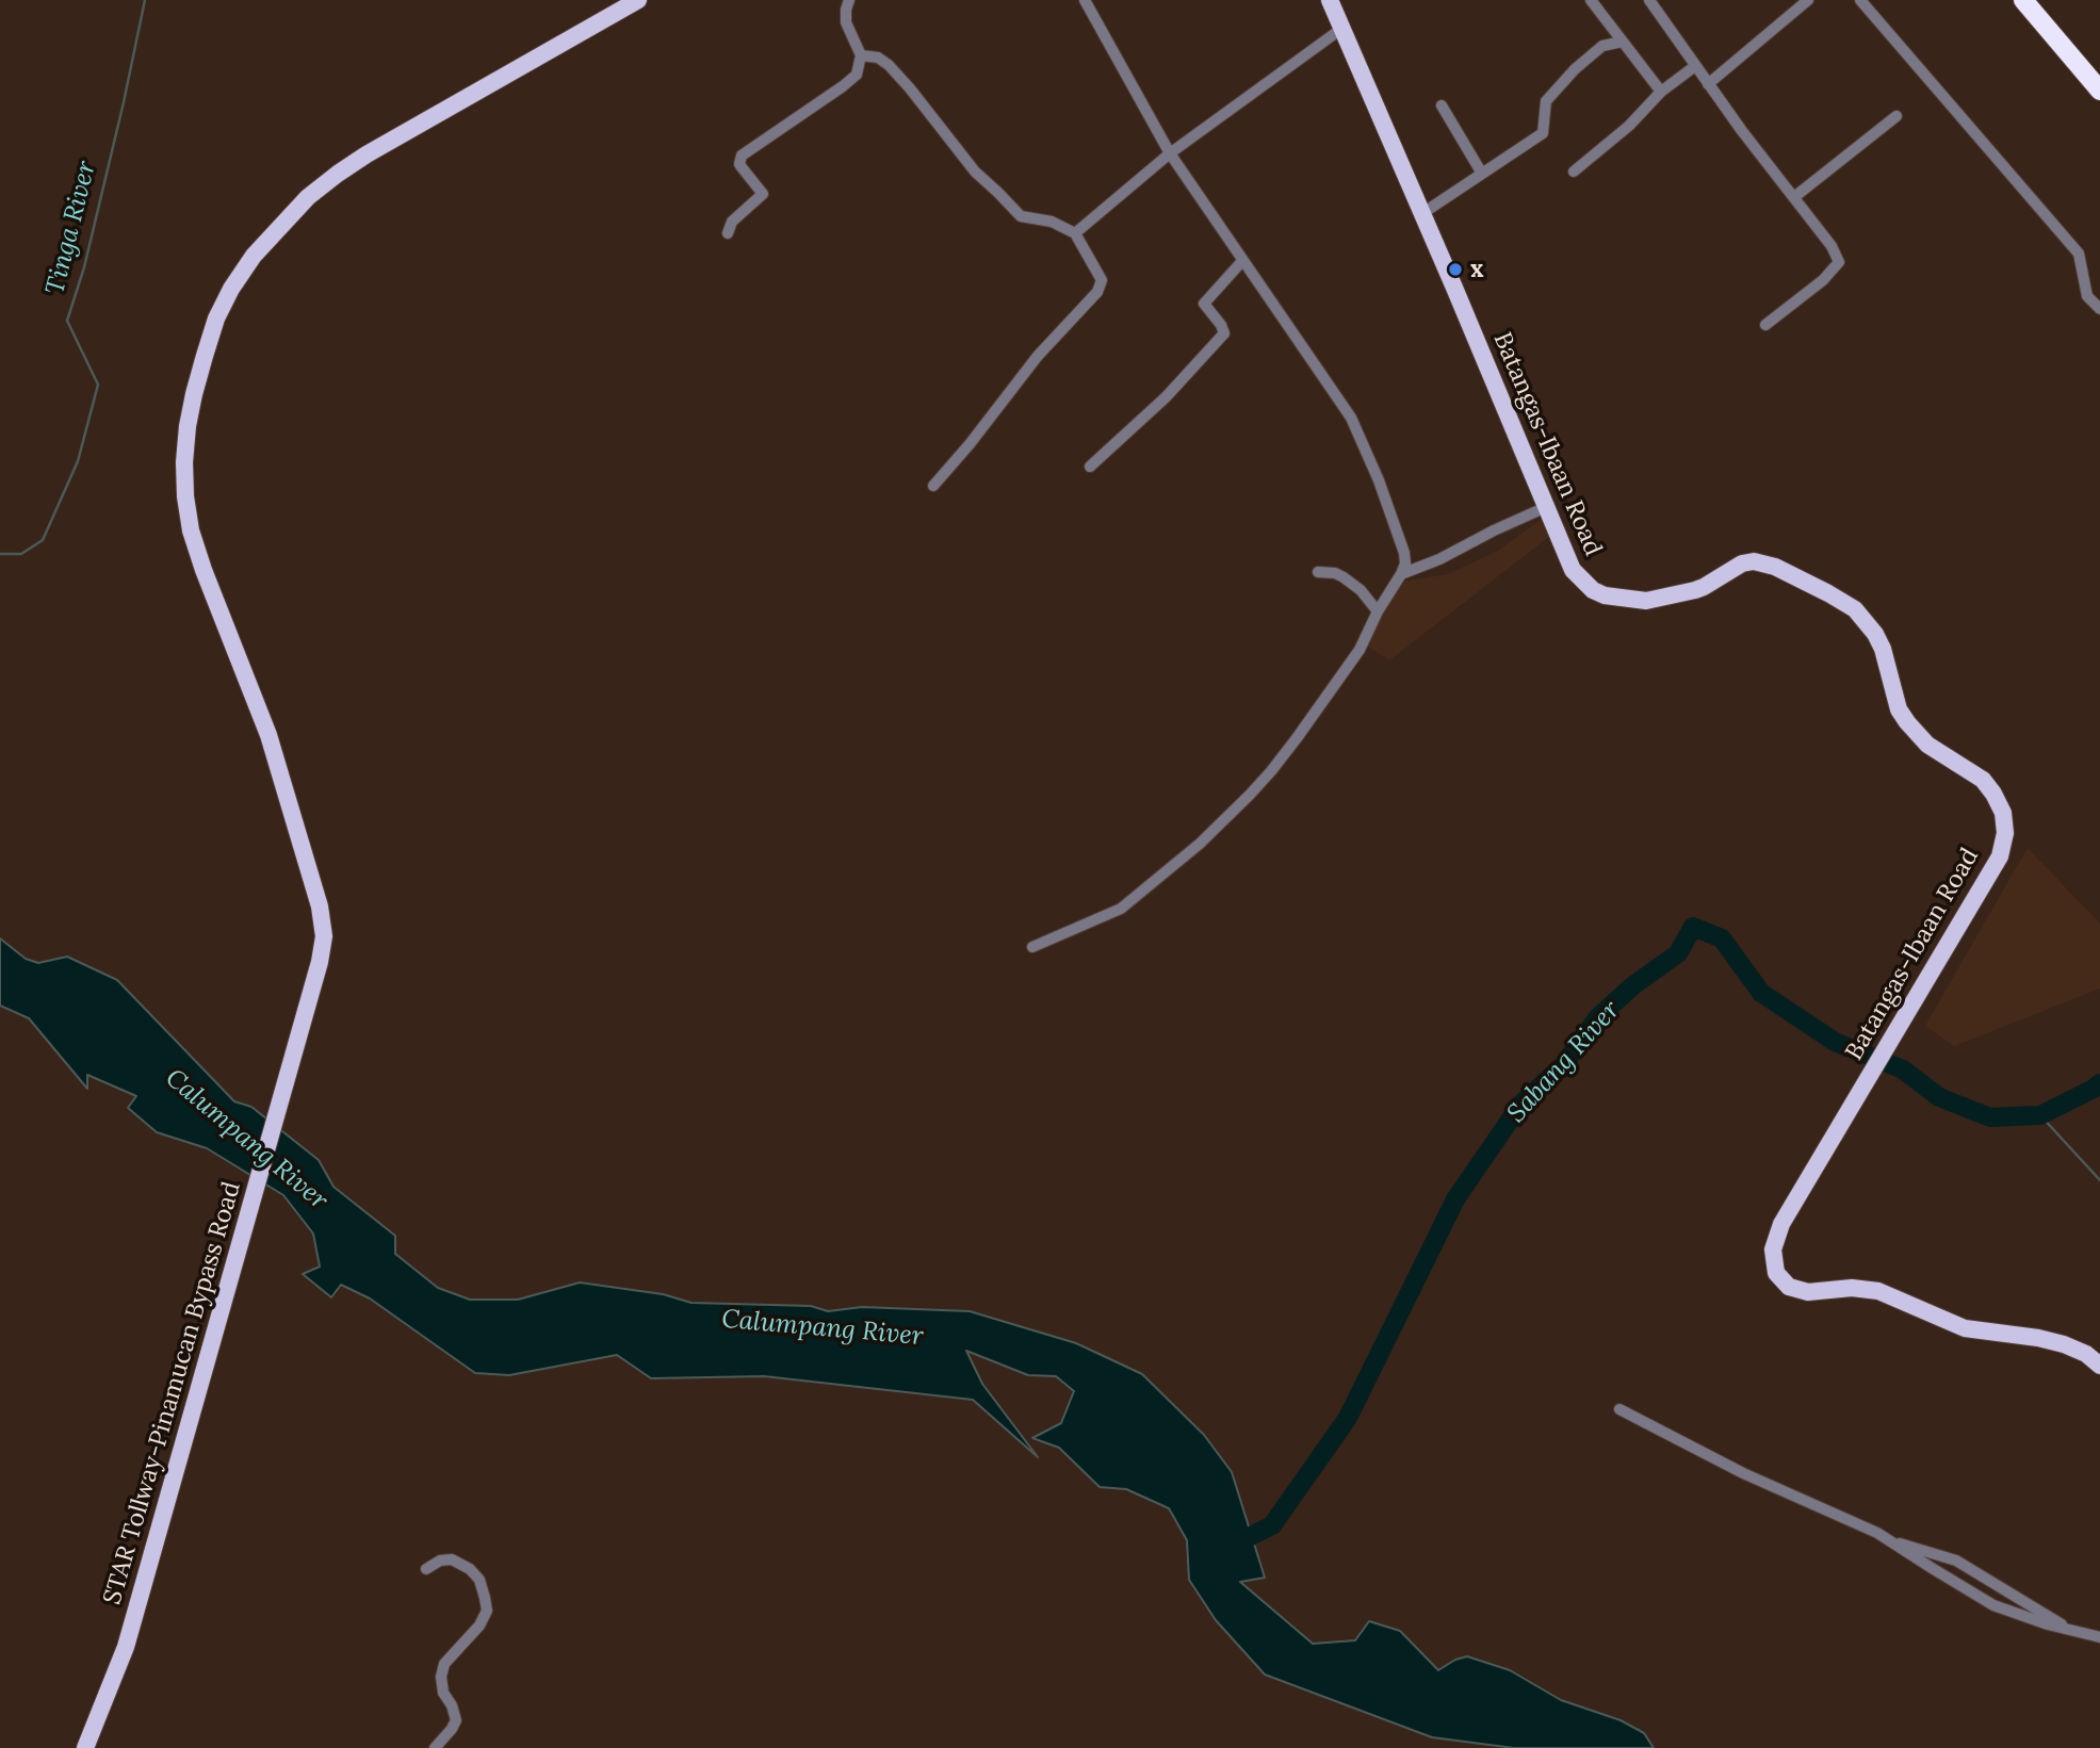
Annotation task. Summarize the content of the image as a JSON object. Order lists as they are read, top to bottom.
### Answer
{
  "streets": {
    "main road": ["Batangas-Ibaan Road", "STAR Tollway-Pinamucan Bypass Road"]
  },
  "water": ["Tinga River", "Sabang River", "Calumpang River"],
  "places": ["x"]
}
